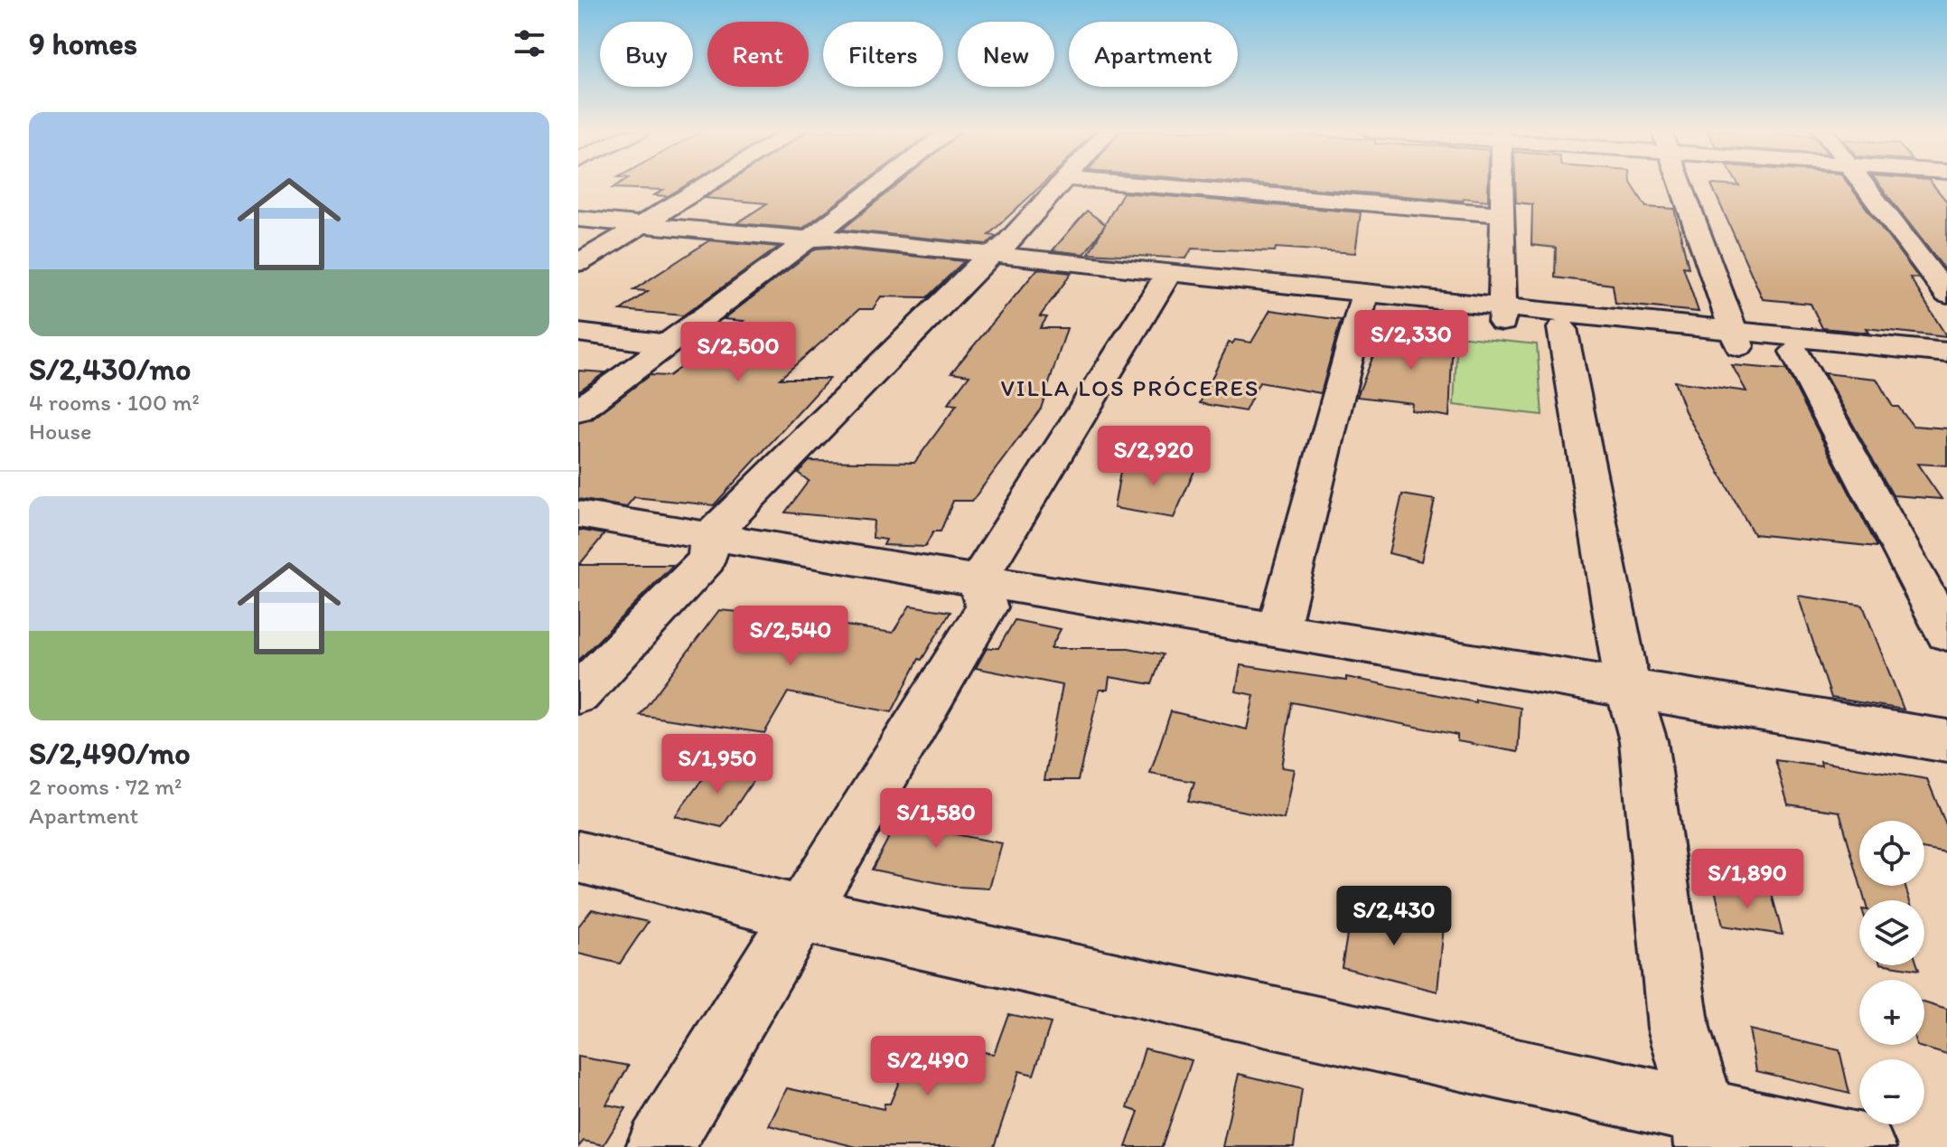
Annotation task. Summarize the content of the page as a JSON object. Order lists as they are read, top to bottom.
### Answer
{
  "districts": ["VILLA LOS PRÓCERES"],
  "page": {
    "heading": "9 homes",
    "chip": [
      "Buy",
      "Rent",
      "Filters",
      "New",
      "Apartment"
    ],
    "list": [
      {
        "name": "S/2,430/mo",
        "note": "4 rooms · 100 m² · House"
      },
      {
        "name": "S/2,490/mo",
        "note": "2 rooms · 72 m² · Apartment"
      }
    ],
    "price": [
      "S/2,330",
      "S/2,500",
      "S/2,920",
      "S/2,540",
      "S/1,950",
      "S/1,580",
      "S/1,890",
      "S/2,430",
      "S/2,490"
    ],
    "map_buttons": ["+", "−"]
  }
}
